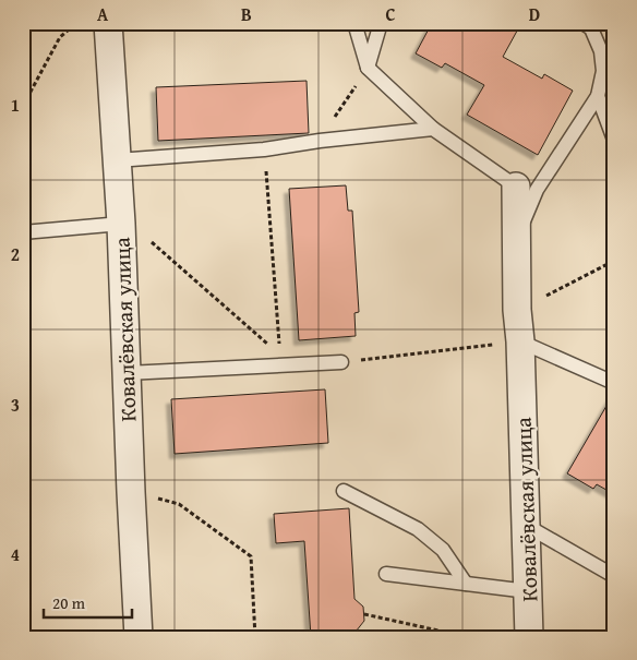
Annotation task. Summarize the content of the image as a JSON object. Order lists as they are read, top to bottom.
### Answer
{
  "streets": {
    "street": ["Ковалёвская улица"]
  },
  "scale_bar": "20 m",
  "grid": {
    "columns": [
      "A",
      "B",
      "C",
      "D"
    ],
    "rows": [
      "1",
      "2",
      "3",
      "4"
    ]
  }
}
